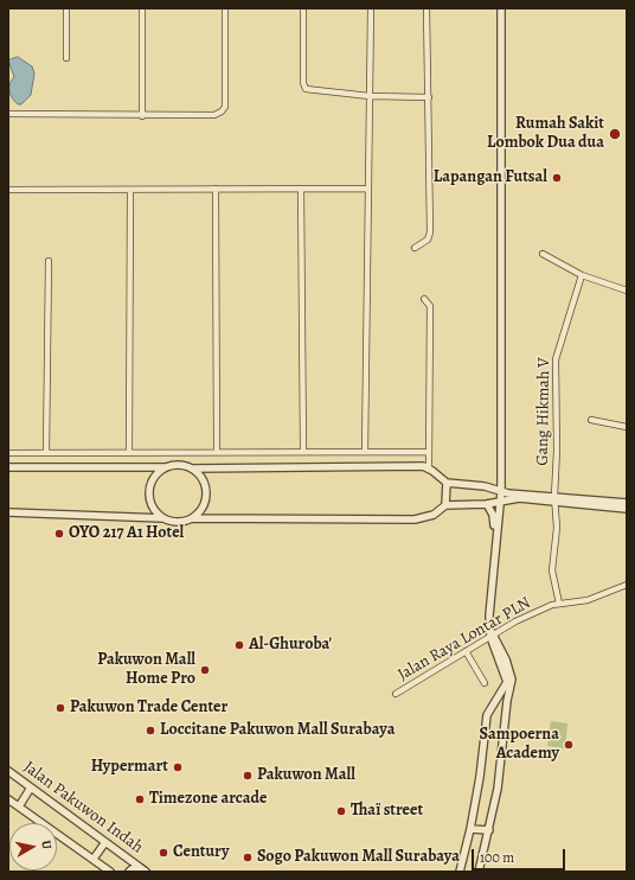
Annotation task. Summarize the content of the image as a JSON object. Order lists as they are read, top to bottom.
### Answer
{
  "streets": {
    "street": ["Gang Hikmah V", "Jalan Raya Lontar PLN", "Jalan Pakuwon Indah"]
  },
  "crossings": [
    ["Gang Hikmah V", "Jalan Raya Lontar PLN"]
  ],
  "places": [
    "Rumah Sakit Lombok Dua dua",
    "Lapangan Futsal",
    "OYO 217 A1 Hotel",
    "Al-Ghuroba'",
    "Pakuwon Mall Home Pro",
    "Pakuwon Trade Center",
    "Loccitane Pakuwon Mall Surabaya",
    "Sampoerna Academy",
    "Hypermart",
    "Pakuwon Mall",
    "Timezone arcade",
    "Thaï street",
    "Century",
    "Sogo Pakuwon Mall Surabaya"
  ],
  "scale_bar": "100 m",
  "north": "right"
}
